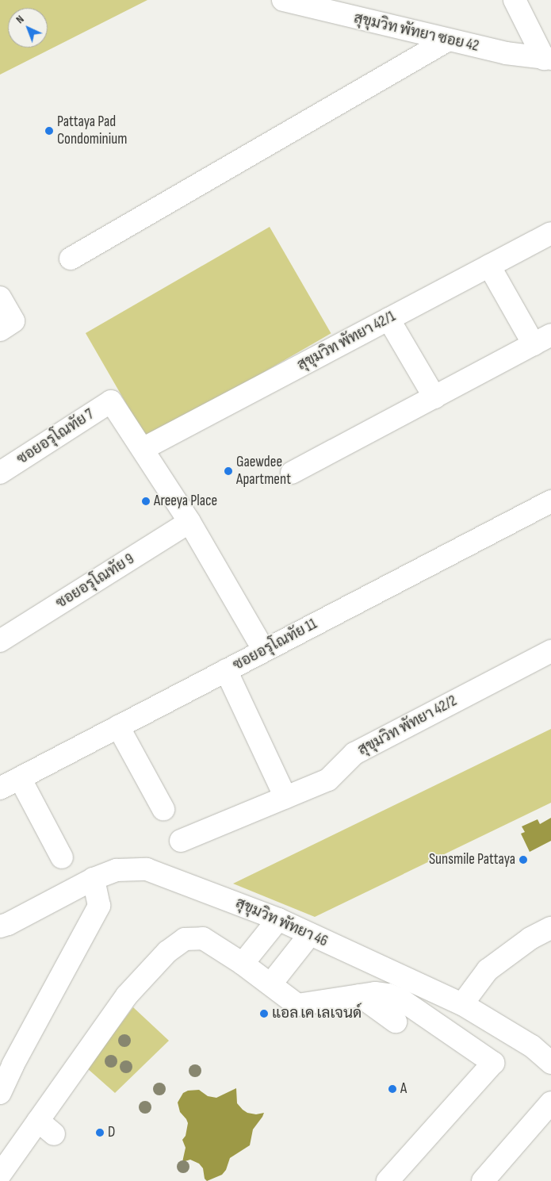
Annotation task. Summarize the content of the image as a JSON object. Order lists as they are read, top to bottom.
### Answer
{
  "streets": {
    "street": [
      "สุขุมวิท พัทยา ซอย 42",
      "สุขุมวิท พัทยา 42/1",
      "ซอยอรุโณทัย 7",
      "ซอยอรุโณทัย 9",
      "ซอยอรุโณทัย 11",
      "สุขุมวิท พัทยา 42/2",
      "สุขุมวิท พัทยา 46"
    ]
  },
  "crossings": [
    ["สุขุมวิท พัทยา 42/1", "ซอยอรุโณทัย 7"]
  ],
  "places": [
    "Pattaya Pad Condominium",
    "Gaewdee Apartment",
    "Areeya Place",
    "Sunsmile Pattaya",
    "แอล เค เลเจนด์",
    "A",
    "D"
  ],
  "north": "top left"
}
